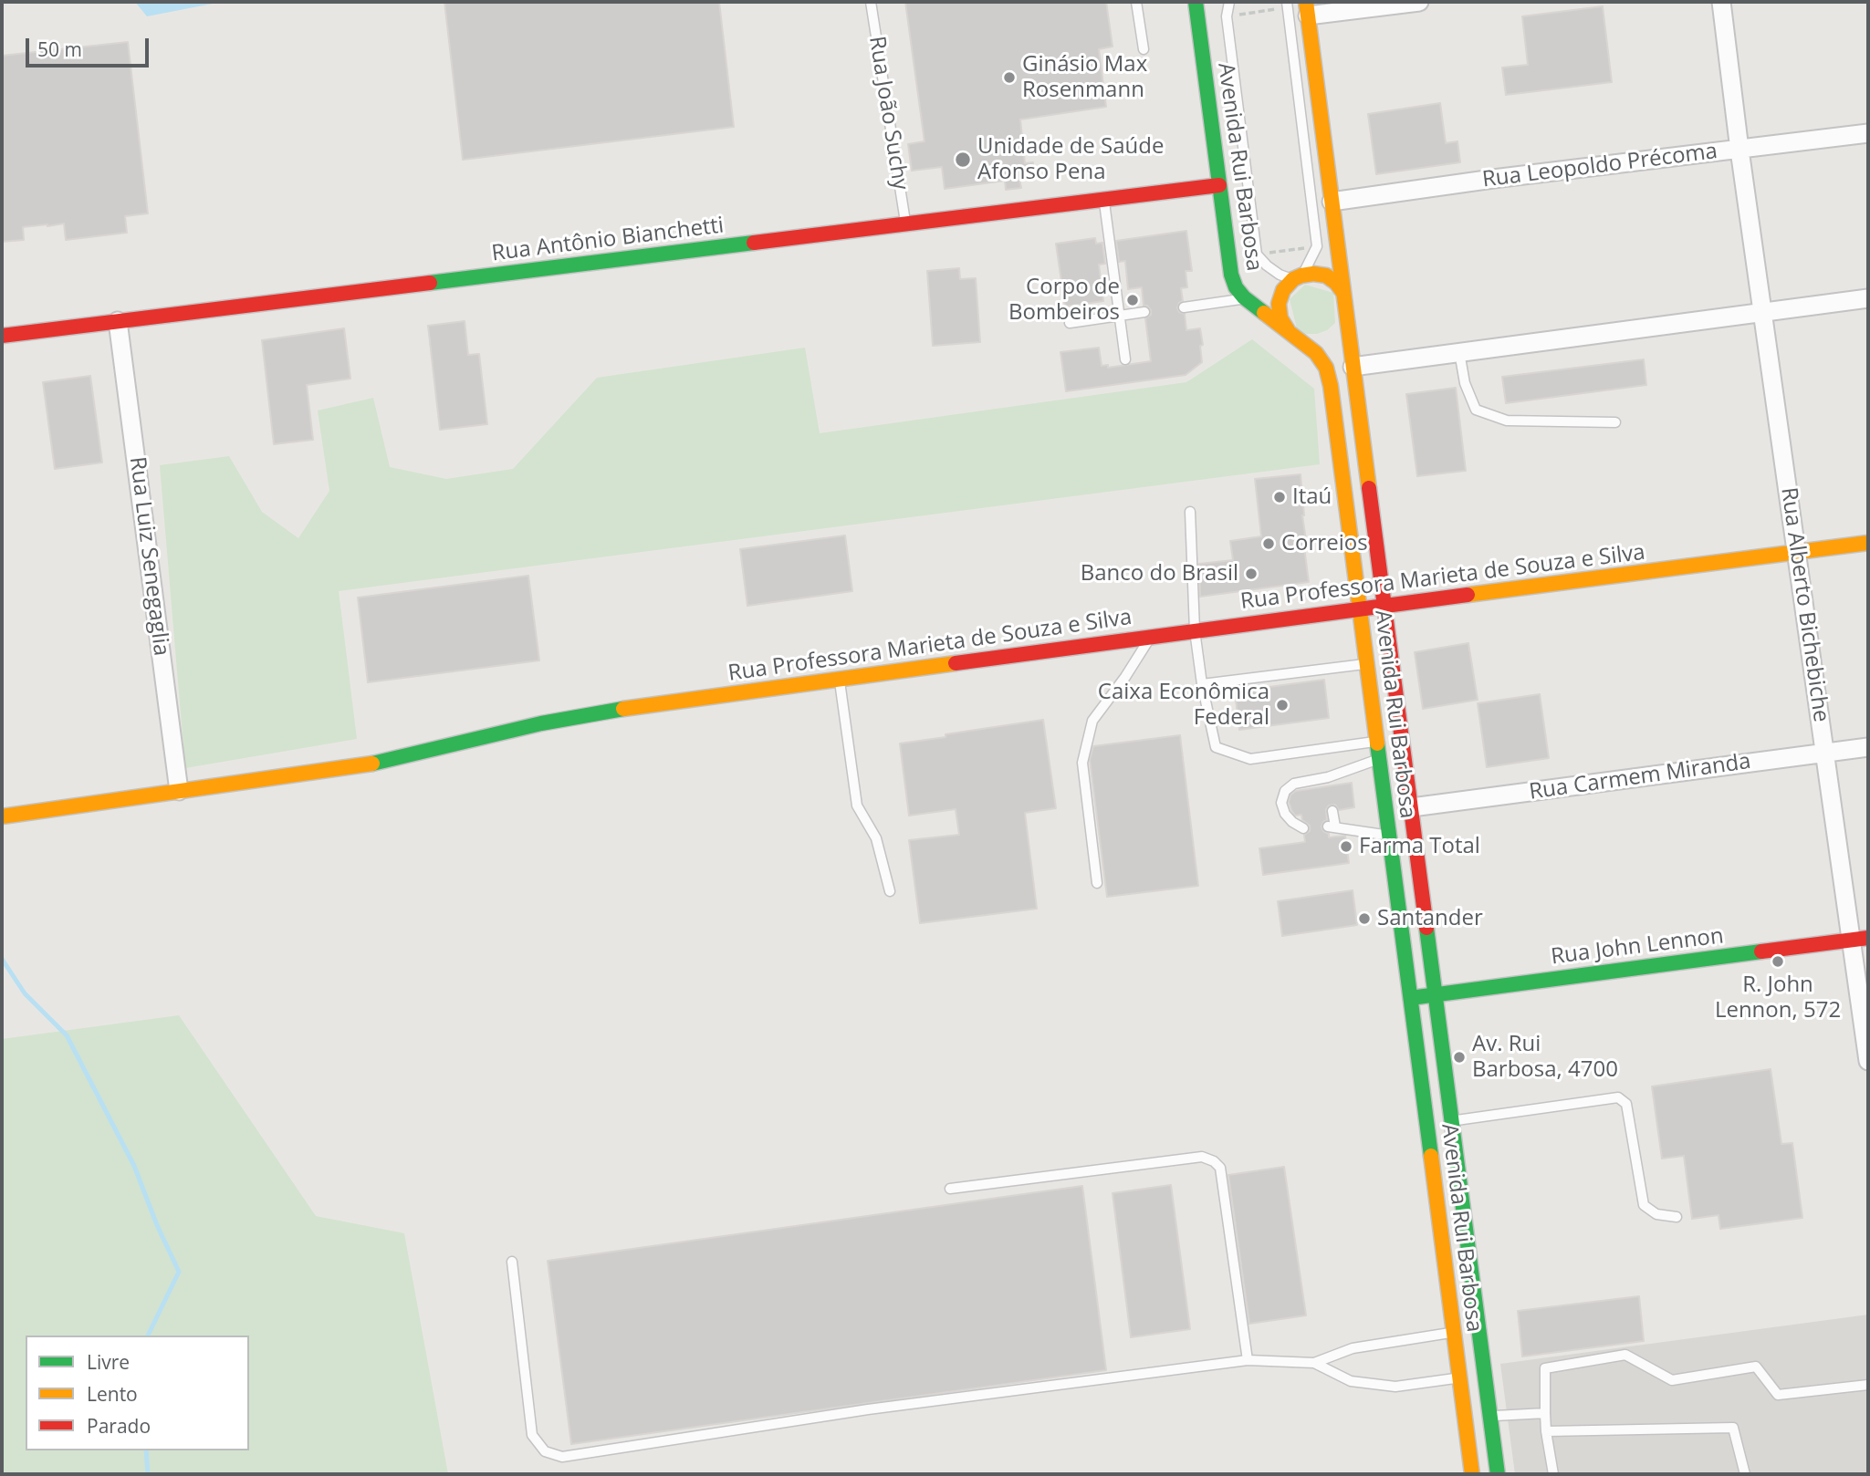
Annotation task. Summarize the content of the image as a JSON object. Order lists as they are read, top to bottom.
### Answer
{
  "streets": {
    "street": [
      "Rua Leopoldo Précoma",
      "Avenida Rui Barbosa",
      "Rua Antônio Bianchetti",
      "Rua Luiz Senegaglia",
      "Rua Professora Marieta de Souza e Silva",
      "Rua Alberto Bichebiche",
      "Rua Carmem Miranda",
      "Rua John Lennon"
    ],
    "lane": ["Rua João Suchy"]
  },
  "crossings": [
    ["Rua João Suchy", "Rua Antônio Bianchetti"],
    ["Rua Leopoldo Précoma", "Avenida Rui Barbosa"],
    ["Rua Leopoldo Précoma", "Rua Alberto Bichebiche"],
    ["Avenida Rui Barbosa", "Rua Antônio Bianchetti"],
    ["Avenida Rui Barbosa", "Rua Professora Marieta de Souza e Silva"],
    ["Avenida Rui Barbosa", "Rua Carmem Miranda"],
    ["Avenida Rui Barbosa", "Rua John Lennon"],
    ["Rua Antônio Bianchetti", "Rua Luiz Senegaglia"],
    ["Rua Luiz Senegaglia", "Rua Professora Marieta de Souza e Silva"],
    ["Rua Professora Marieta de Souza e Silva", "Rua Alberto Bichebiche"],
    ["Rua Alberto Bichebiche", "Rua Carmem Miranda"],
    ["Rua Alberto Bichebiche", "Rua John Lennon"]
  ],
  "places": [
    "Ginásio Max Rosenmann",
    "Unidade de Saúde Afonso Pena",
    "Corpo de Bombeiros",
    "Itaú",
    "Correios",
    "Banco do Brasil",
    "Caixa Econômica Federal",
    "Farma Total",
    "Santander",
    "R. John Lennon, 572",
    "Av. Rui Barbosa, 4700"
  ],
  "legend": ["Livre", "Lento", "Parado"],
  "scale_bar": "50 m"
}
